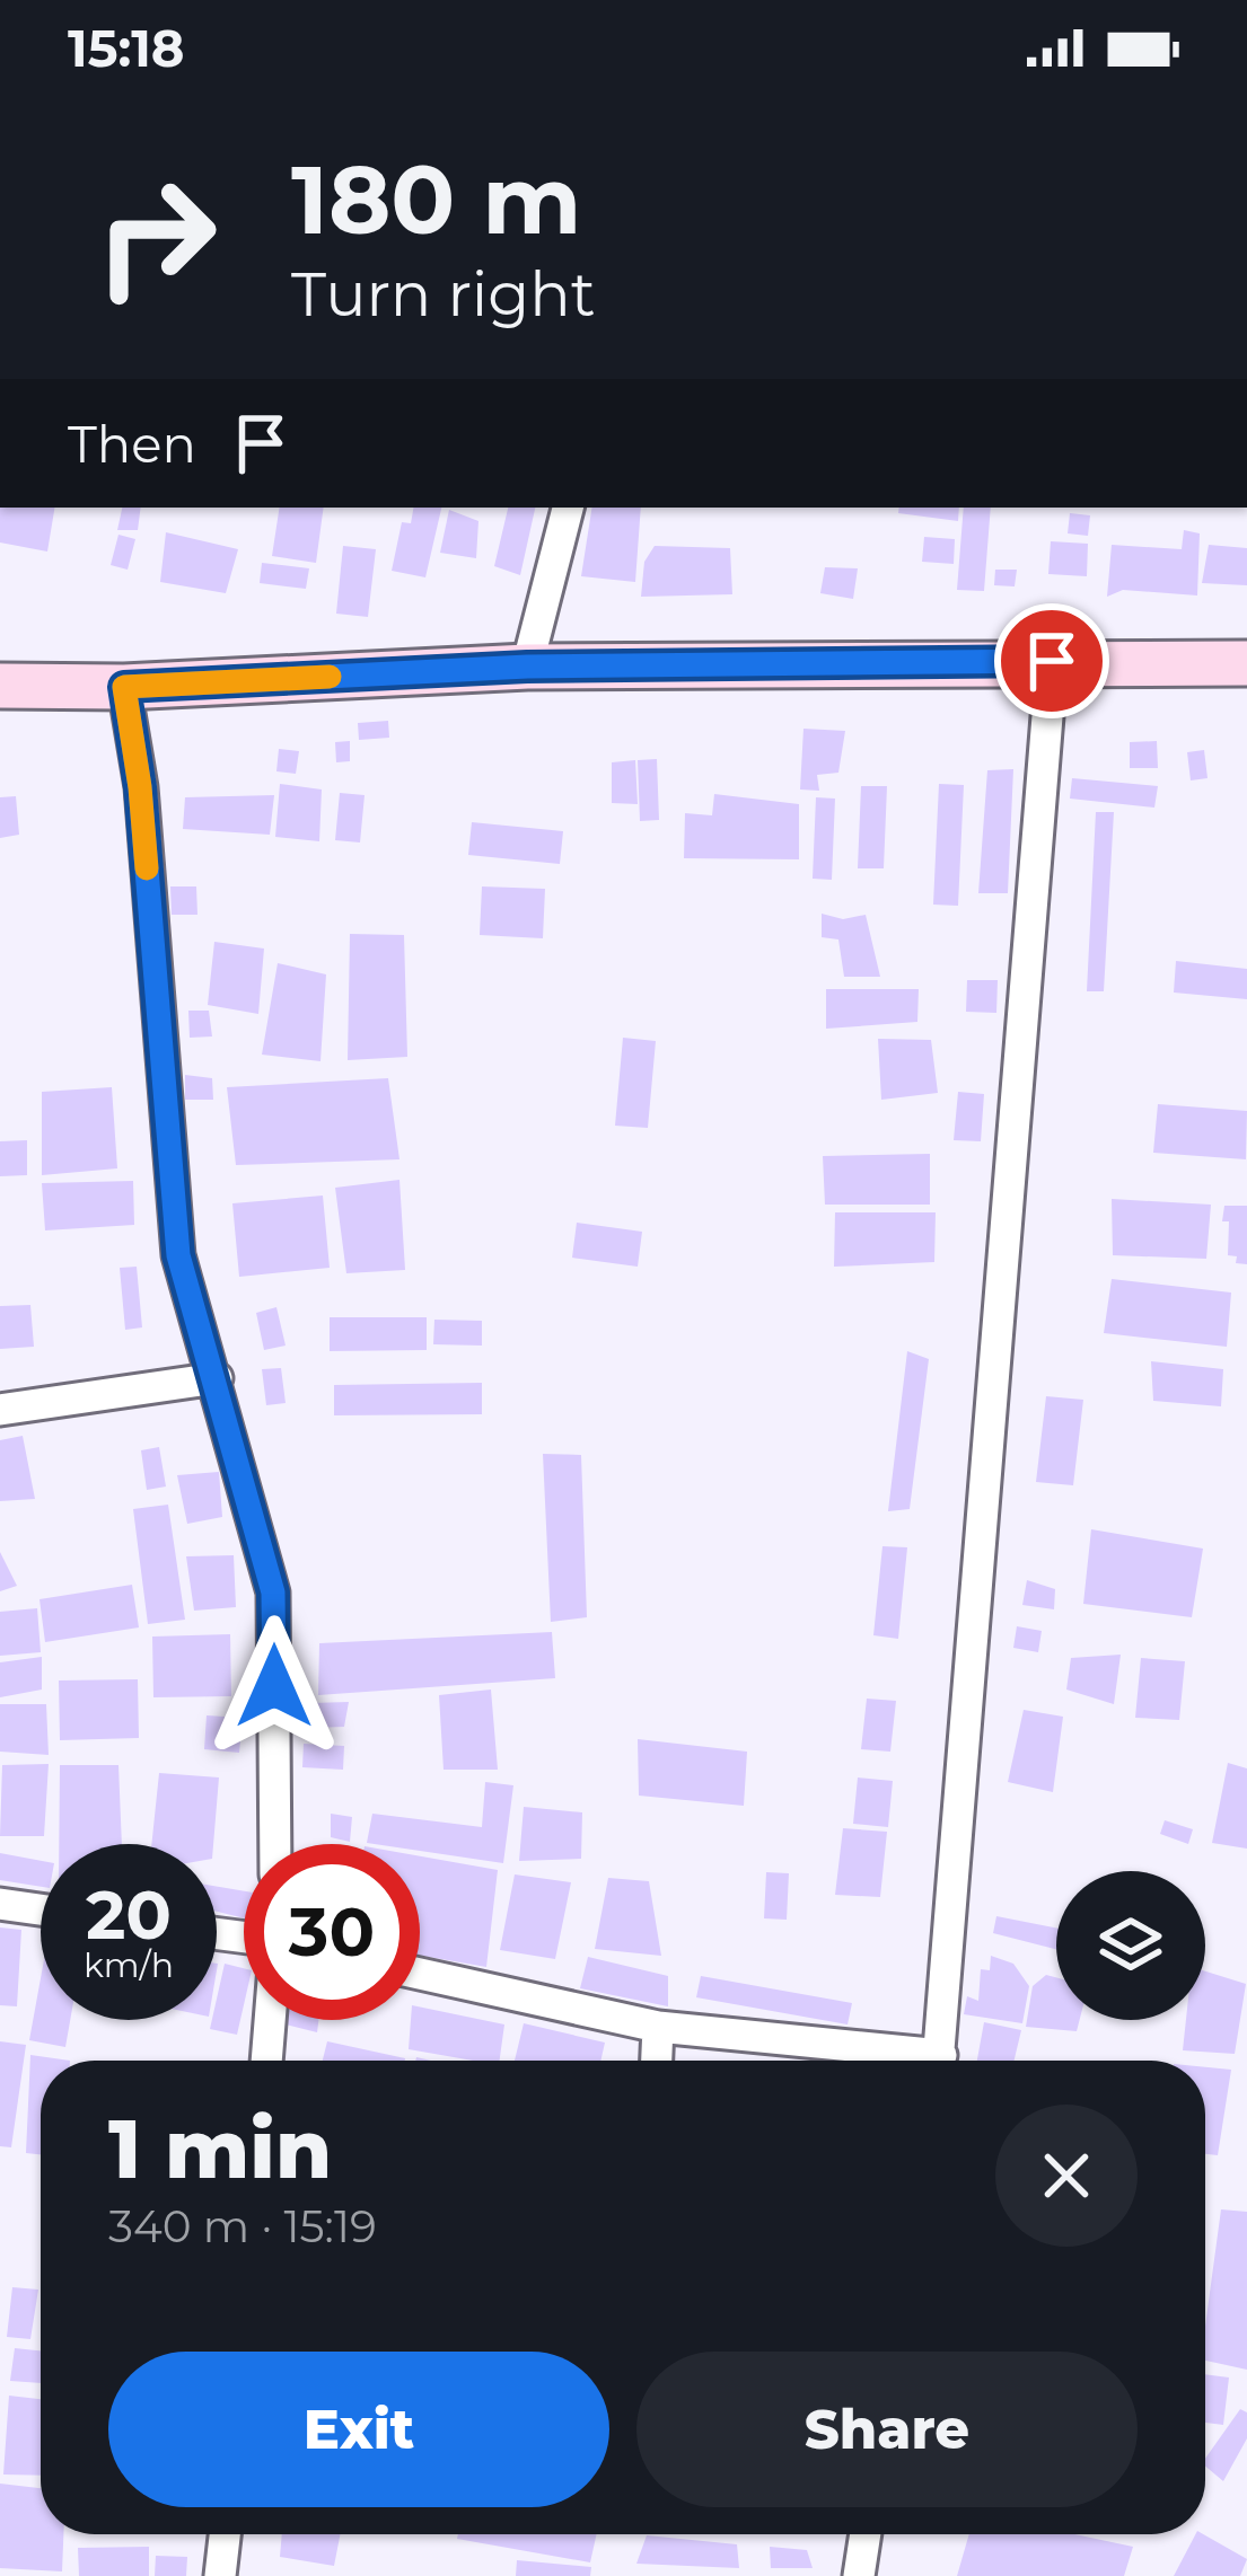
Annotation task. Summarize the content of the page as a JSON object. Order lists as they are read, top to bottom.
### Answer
{
  "page": {
    "status": "15:18",
    "turn": ["180 m", "Turn right"],
    "then": "Then",
    "speed": "20 km/h",
    "limit": "30",
    "heading": ["1 min", "340 m · 15:19"],
    "buttons": ["Exit", "Share"]
  }
}
